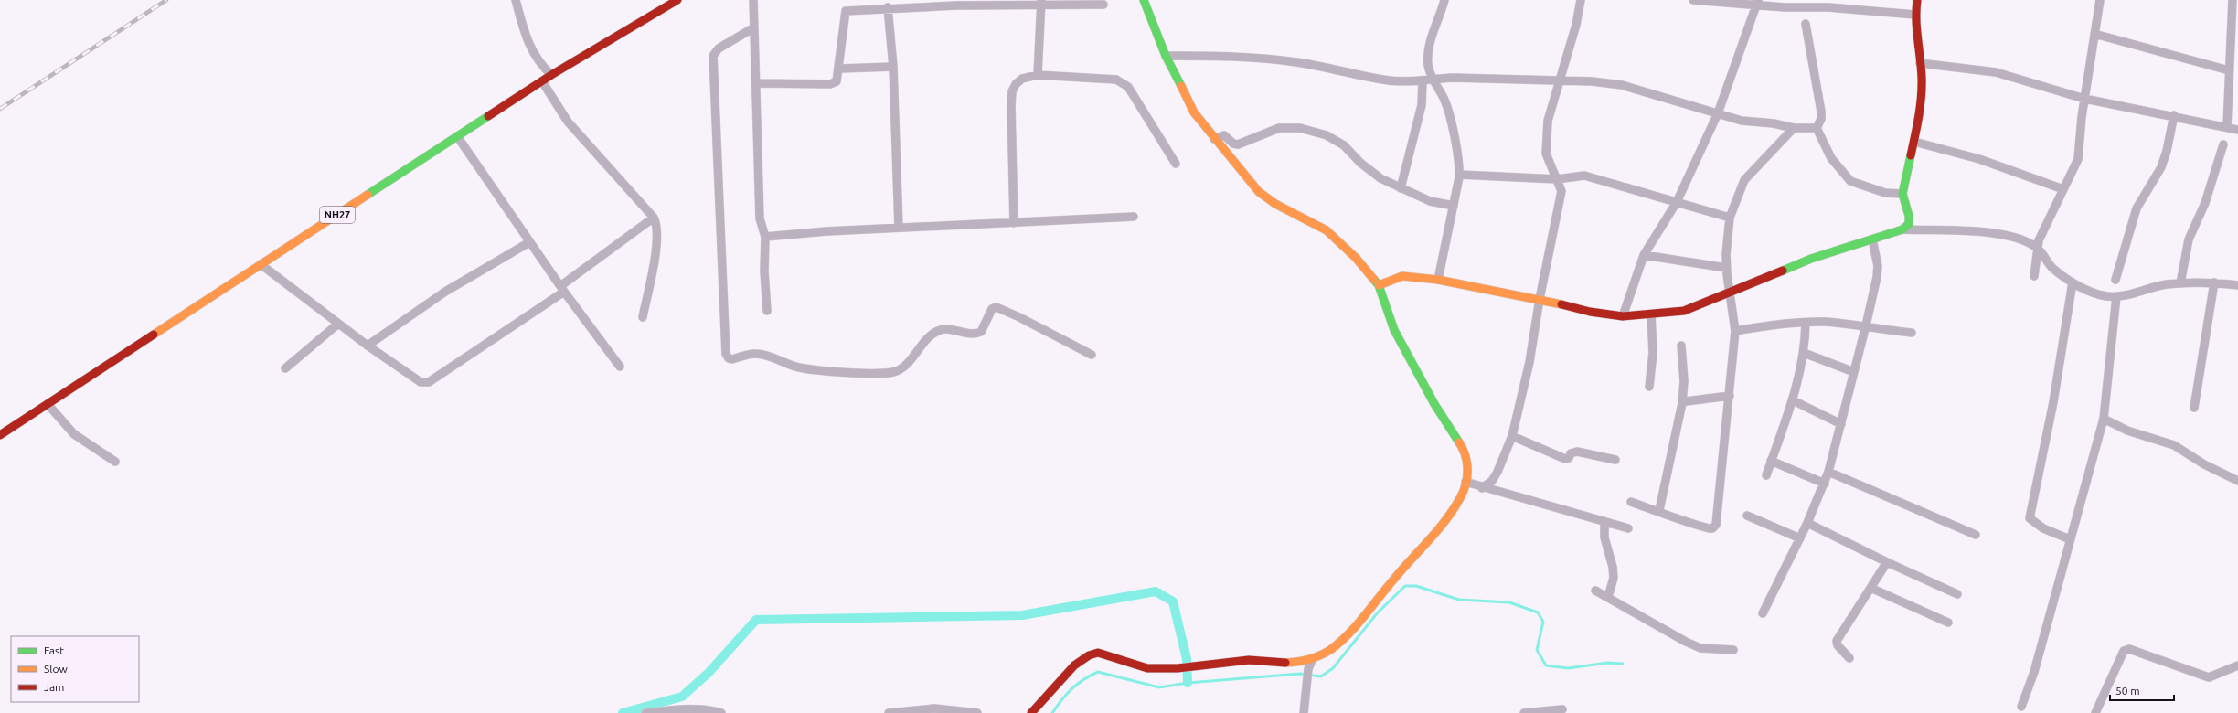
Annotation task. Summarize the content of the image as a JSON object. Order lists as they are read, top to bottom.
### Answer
{
  "streets": {
    "main road": ["NH27"]
  },
  "legend": ["Fast", "Slow", "Jam"],
  "scale_bar": "50 m"
}
